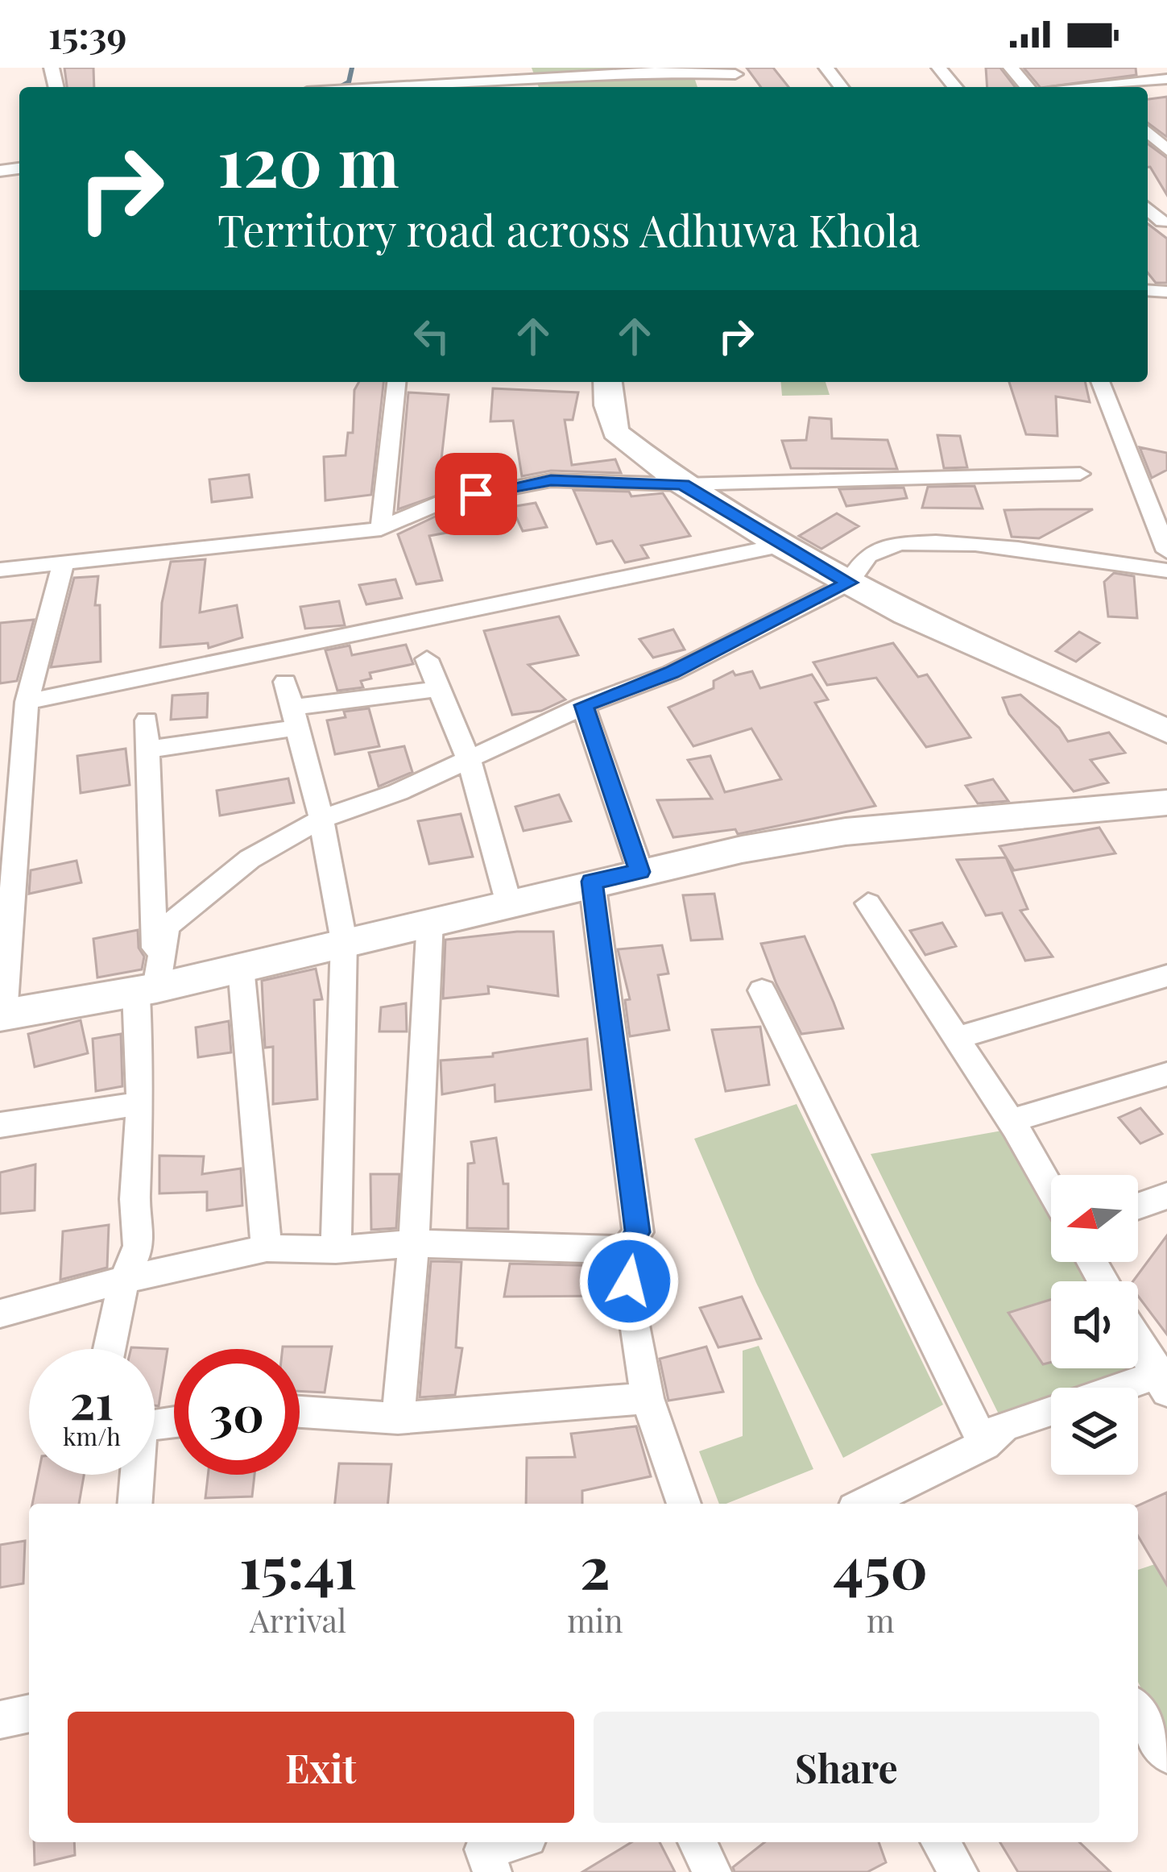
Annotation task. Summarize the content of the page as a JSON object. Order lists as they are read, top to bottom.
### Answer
{
  "north": "left",
  "page": {
    "status": "15:39",
    "turn": ["120 m", "Territory road across Adhuwa Khola"],
    "speed": "21 km/h",
    "limit": "30",
    "eta": [
      "15:41",
      "Arrival",
      "2",
      "min",
      "450",
      "m"
    ],
    "buttons": ["Exit", "Share"]
  }
}
